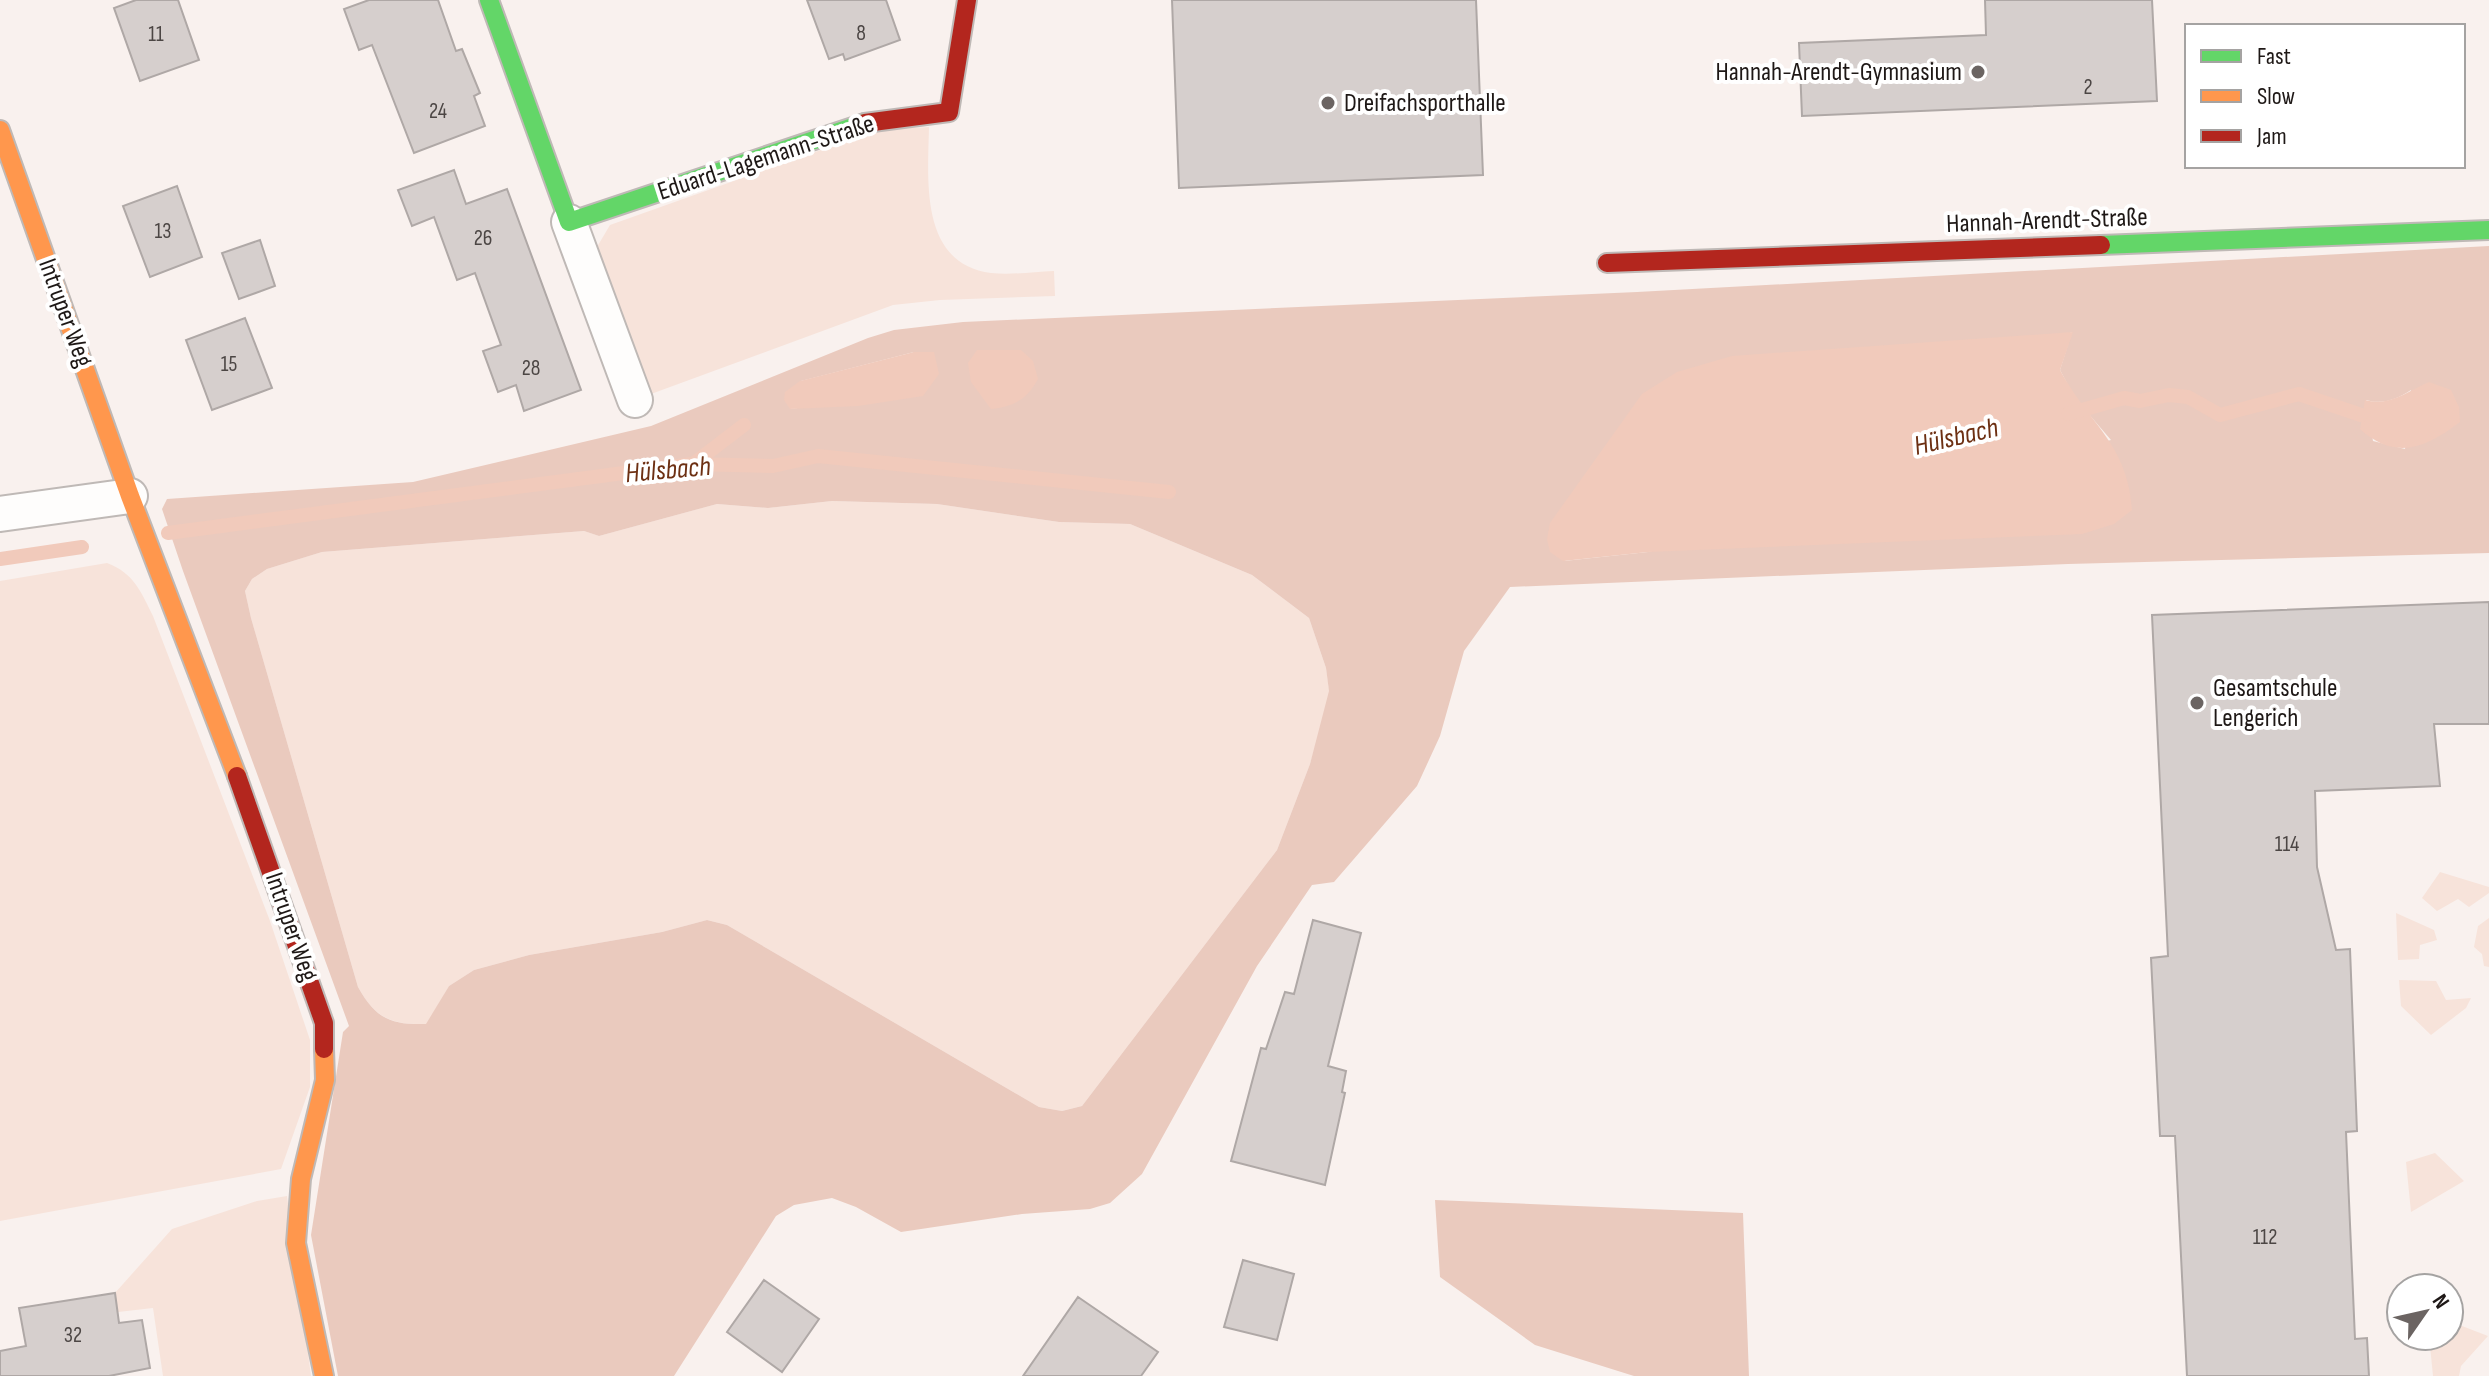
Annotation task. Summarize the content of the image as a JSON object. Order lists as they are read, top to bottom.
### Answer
{
  "streets": {
    "street": ["Eduard-Lagemann-Straße", "Hannah-Arendt-Straße", "Intruper Weg"]
  },
  "water": ["Hülsbach"],
  "places": ["Hannah-Arendt-Gymnasium", "Dreifachsporthalle", "Gesamtschule Lengerich"],
  "house_numbers": [
    "8",
    "11",
    "2",
    "24",
    "13",
    "26",
    "15",
    "28",
    "114",
    "112",
    "32"
  ],
  "legend": ["Fast", "Slow", "Jam"],
  "north": "top right"
}
